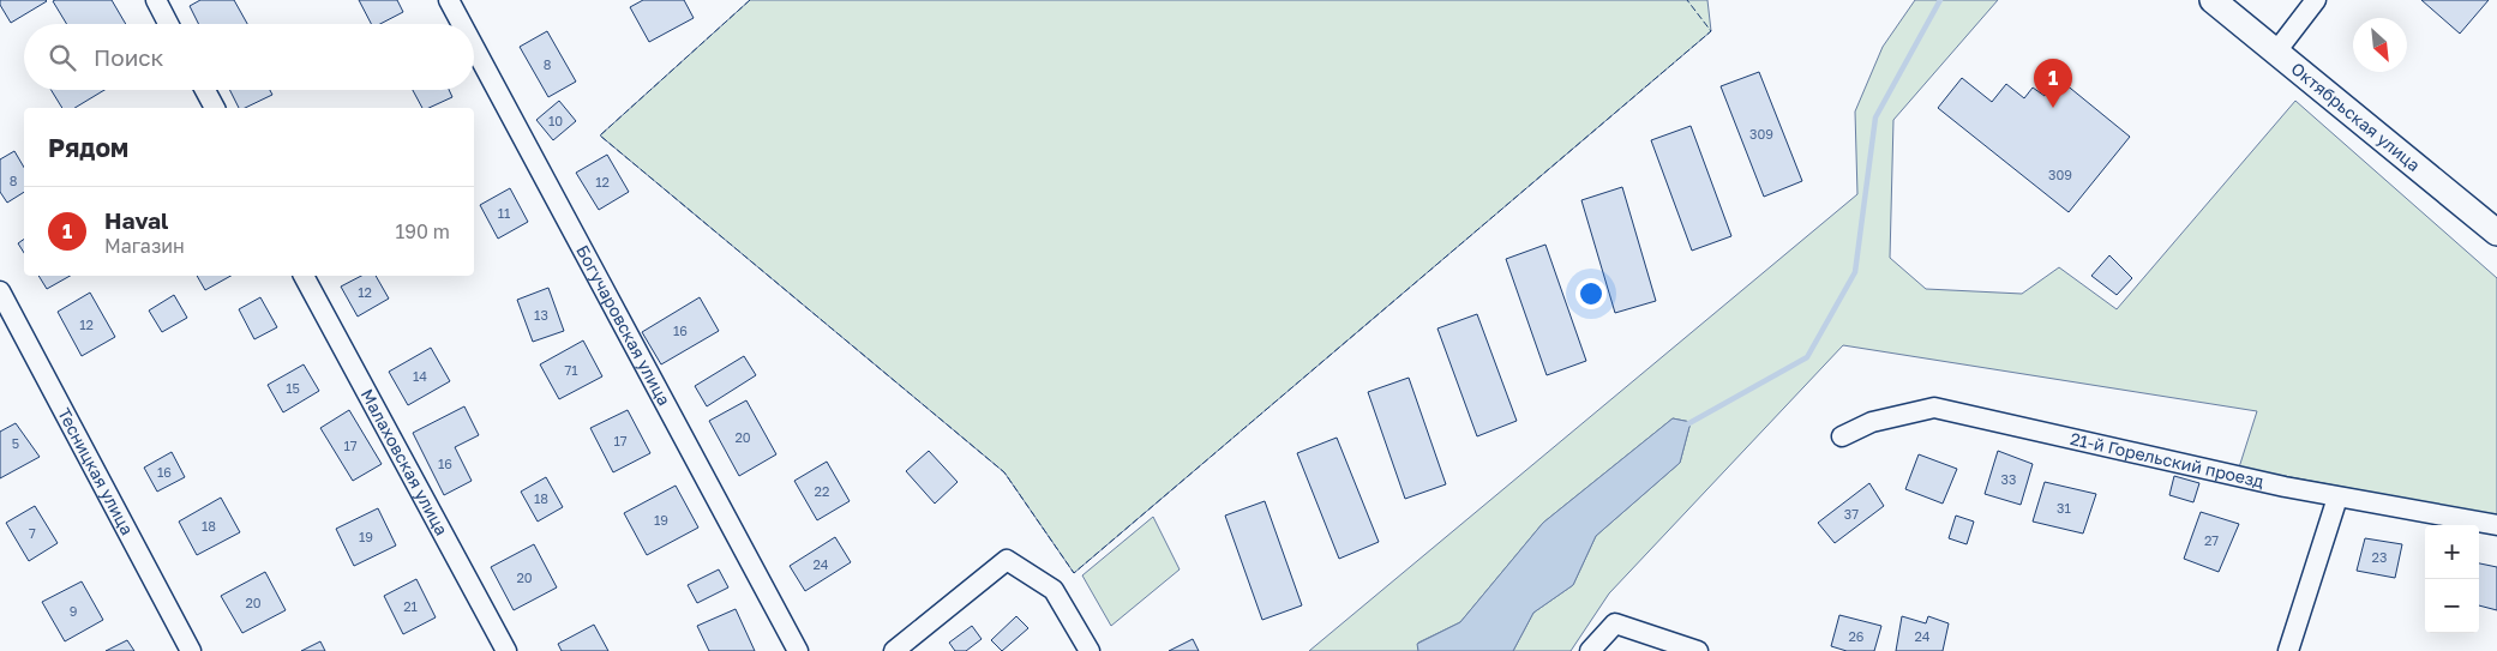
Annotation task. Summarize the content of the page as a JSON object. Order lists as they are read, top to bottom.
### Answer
{
  "streets": {
    "main road": ["Октябрьская улица"],
    "street": [
      "Богучаровская улица",
      "21-й Горельский проезд",
      "Малаховская улица",
      "Тесницкая улица"
    ]
  },
  "house_numbers": [
    "8",
    "10",
    "309",
    "309",
    "8",
    "12",
    "11",
    "12",
    "13",
    "12",
    "16",
    "71",
    "14",
    "15",
    "20",
    "17",
    "5",
    "17",
    "16",
    "16",
    "33",
    "22",
    "18",
    "31",
    "37",
    "19",
    "18",
    "7",
    "19",
    "27",
    "23",
    "24",
    "20",
    "20",
    "21",
    "9",
    "26",
    "24"
  ],
  "north": "bottom right",
  "page": {
    "search": "Поиск",
    "pins": "1",
    "heading": "Рядом",
    "list": [
      {
        "mark": "1",
        "name": "Haval",
        "note": "Магазин",
        "value": "190 m"
      }
    ],
    "map_buttons": ["+", "−"]
  }
}
